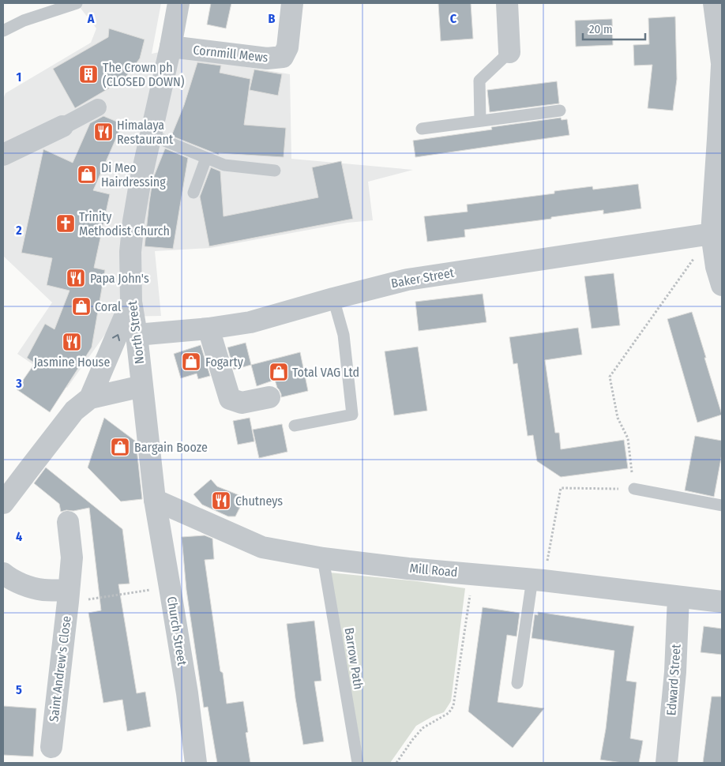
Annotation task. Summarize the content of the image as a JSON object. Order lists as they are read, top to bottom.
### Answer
{
  "streets": {
    "street": [
      "Cornmill Mews",
      "Baker Street",
      "North Street",
      "Mill Road",
      "Church Street",
      "Saint Andrew's Close",
      "Edward Street"
    ],
    "lane": ["Barrow Path"]
  },
  "crossings": [
    ["Cornmill Mews", "North Street"],
    ["Baker Street", "North Street"],
    ["North Street", "Mill Road"],
    ["North Street", "Church Street"],
    ["Mill Road", "Church Street"],
    ["Mill Road", "Barrow Path"],
    ["Mill Road", "Edward Street"]
  ],
  "places": {
    "building": ["The Crown ph (CLOSED DOWN)"],
    "restaurant": [
      "Himalaya Restaurant",
      "Papa John's",
      "Jasmine House",
      "Chutneys"
    ],
    "shop": [
      "Di Meo Hairdressing",
      "Coral",
      "Fogarty",
      "Total VAG Ltd",
      "Bargain Booze"
    ],
    "church": ["Trinity Methodist Church"]
  },
  "scale_bar": "20 m",
  "grid": {
    "columns": ["A", "B", "C"],
    "rows": [
      "1",
      "2",
      "3",
      "4",
      "5"
    ]
  }
}
